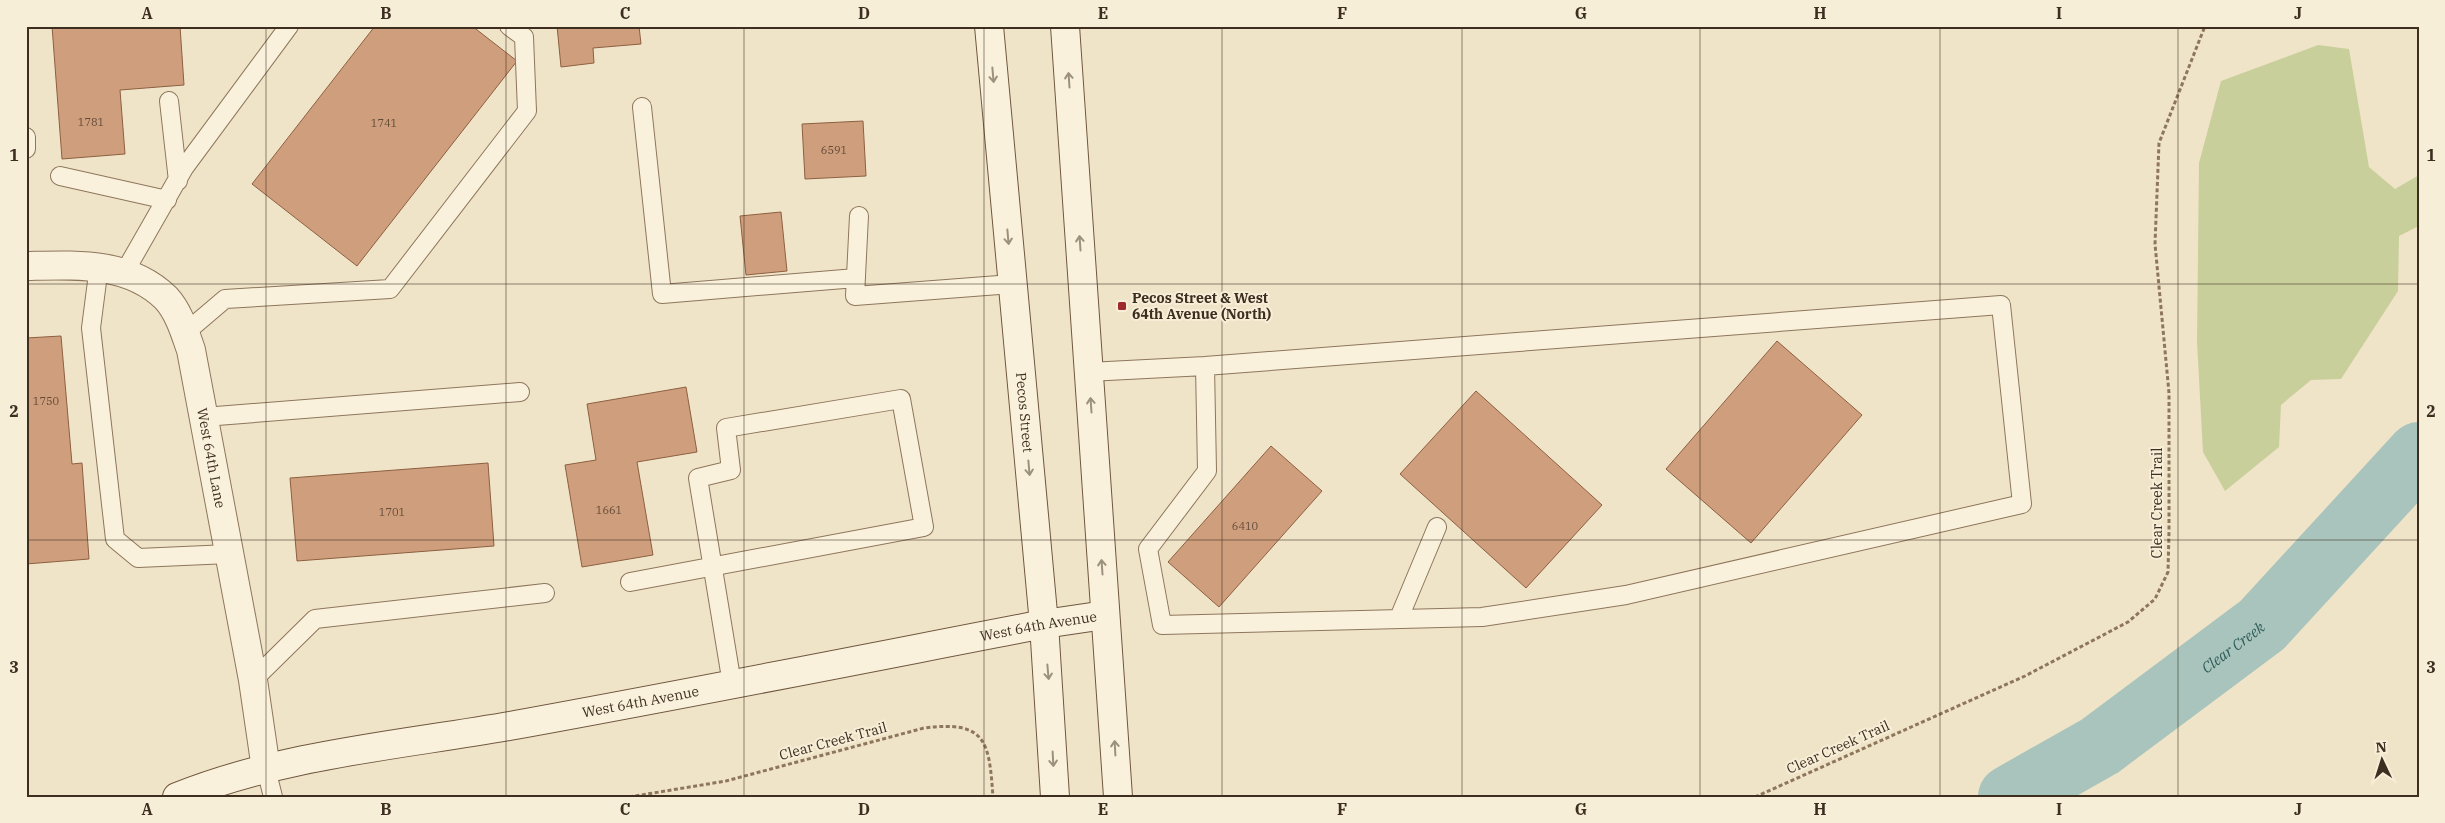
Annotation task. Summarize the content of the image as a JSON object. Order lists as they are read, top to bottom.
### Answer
{
  "streets": {
    "street": ["Pecos Street", "West 64th Lane", "West 64th Avenue"],
    "path": ["Clear Creek Trail"]
  },
  "crossings": [
    ["Pecos Street", "West 64th Avenue"],
    ["West 64th Lane", "West 64th Avenue"]
  ],
  "water": ["Clear Creek"],
  "places": {
    "transit": ["Pecos Street & West 64th Avenue (North)"]
  },
  "house_numbers": [
    "1781",
    "1741",
    "6591",
    "1750",
    "1661",
    "1701",
    "6410"
  ],
  "north": "top",
  "grid": {
    "columns": [
      "A",
      "B",
      "C",
      "D",
      "E",
      "F",
      "G",
      "H",
      "I",
      "J"
    ],
    "rows": ["1", "2", "3"]
  }
}
